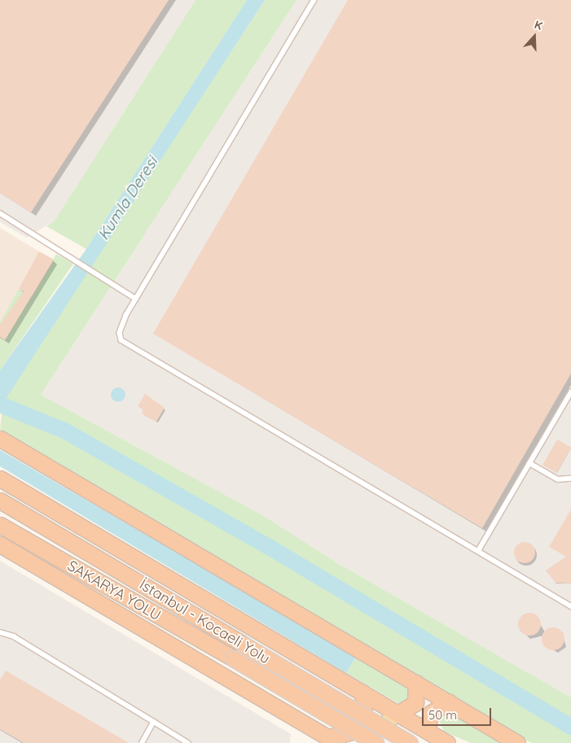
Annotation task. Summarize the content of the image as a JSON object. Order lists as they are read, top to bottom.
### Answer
{
  "streets": {
    "highway": ["SAKARYA YOLU", "İstanbul - Kocaeli Yolu"]
  },
  "water": ["Kumla Deresi"],
  "scale_bar": "50 m",
  "north": "top"
}
